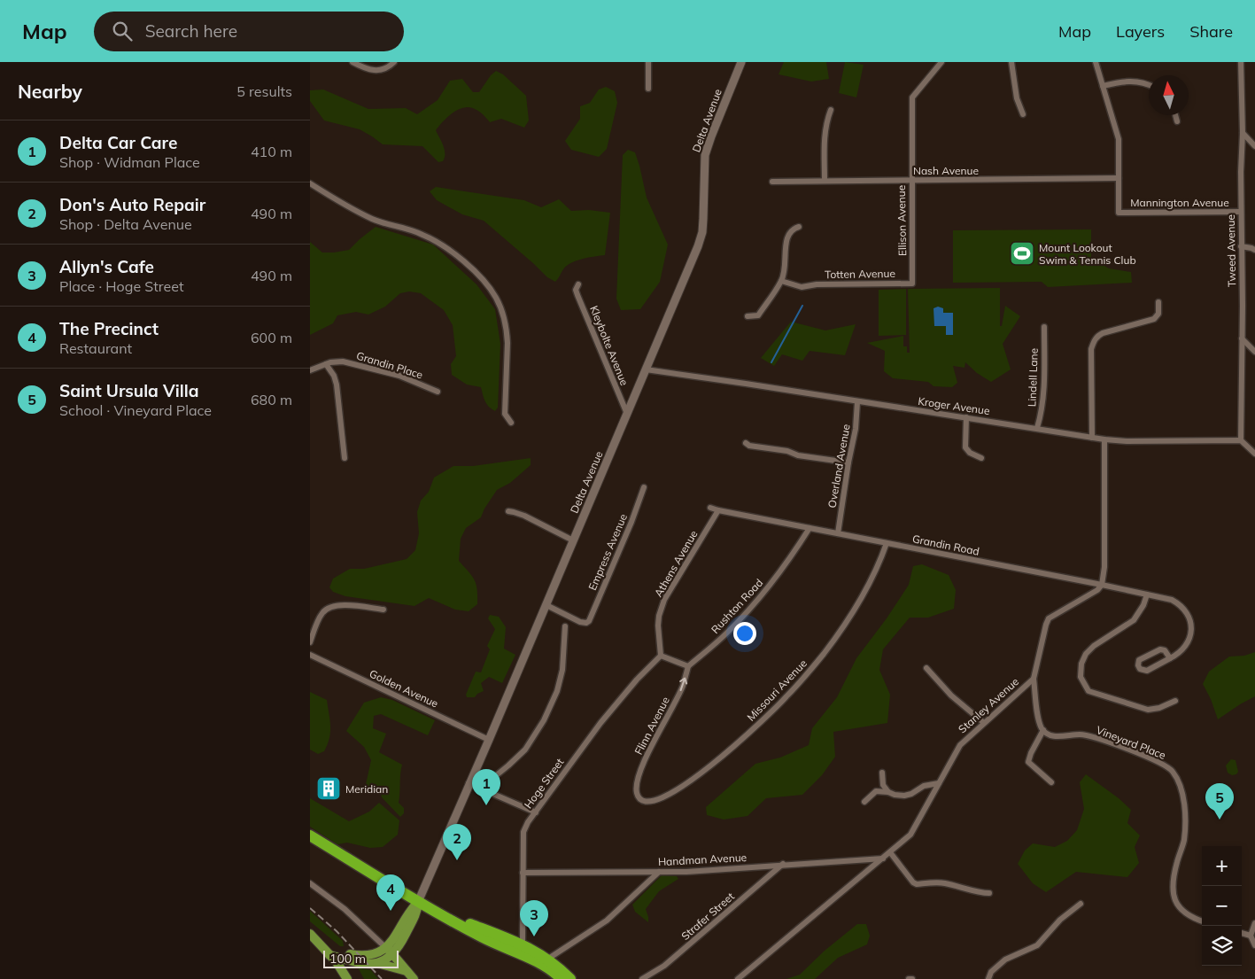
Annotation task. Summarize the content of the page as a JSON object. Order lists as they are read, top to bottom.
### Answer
{
  "streets": {
    "main road": ["Delta Avenue"],
    "street": [
      "Nash Avenue",
      "Mannington Avenue",
      "Ellison Avenue",
      "Tweed Avenue",
      "Totten Avenue",
      "Kleybolte Avenue",
      "Grandin Place",
      "Lindell Lane",
      "Kroger Avenue",
      "Overland Avenue",
      "Grandin Road",
      "Empress Avenue",
      "Athens Avenue",
      "Rushton Road",
      "Golden Avenue",
      "Missouri Avenue",
      "Stanley Avenue",
      "Flinn Avenue",
      "Vineyard Place",
      "Hoge Street",
      "Handman Avenue",
      "Strafer Street"
    ]
  },
  "crossings": [
    ["Delta Avenue", "Kleybolte Avenue"],
    ["Delta Avenue", "Kroger Avenue"],
    ["Delta Avenue", "Empress Avenue"],
    ["Delta Avenue", "Golden Avenue"],
    ["Nash Avenue", "Mannington Avenue"],
    ["Nash Avenue", "Ellison Avenue"],
    ["Mannington Avenue", "Tweed Avenue"],
    ["Ellison Avenue", "Totten Avenue"],
    ["Tweed Avenue", "Kroger Avenue"],
    ["Lindell Lane", "Kroger Avenue"],
    ["Kroger Avenue", "Overland Avenue"],
    ["Overland Avenue", "Grandin Road"],
    ["Grandin Road", "Athens Avenue"],
    ["Grandin Road", "Rushton Road"],
    ["Grandin Road", "Missouri Avenue"],
    ["Grandin Road", "Stanley Avenue"],
    ["Athens Avenue", "Hoge Street"],
    ["Rushton Road", "Flinn Avenue"],
    ["Missouri Avenue", "Flinn Avenue"],
    ["Stanley Avenue", "Handman Avenue"],
    ["Hoge Street", "Handman Avenue"],
    ["Handman Avenue", "Strafer Street"]
  ],
  "one_way": ["Flinn Avenue"],
  "places": {
    "sports": ["Mount Lookout Swim & Tennis Club"],
    "building": ["Meridian"]
  },
  "scale_bar": "100 m",
  "north": "top",
  "page": {
    "header": "Map",
    "search": "Search here",
    "nav": ["Map", "Layers", "Share"],
    "heading": ["Nearby", "5 results"],
    "list": [
      {
        "mark": "1",
        "name": "Delta Car Care",
        "note": "Shop · Widman Place",
        "value": "410 m"
      },
      {
        "mark": "2",
        "name": "Don's Auto Repair",
        "note": "Shop · Delta Avenue",
        "value": "490 m"
      },
      {
        "mark": "3",
        "name": "Allyn's Cafe",
        "note": "Place · Hoge Street",
        "value": "490 m"
      },
      {
        "mark": "4",
        "name": "The Precinct",
        "note": "Restaurant",
        "value": "600 m"
      },
      {
        "mark": "5",
        "name": "Saint Ursula Villa",
        "note": "School · Vineyard Place",
        "value": "680 m"
      }
    ],
    "pins": [
      "1",
      "5",
      "2",
      "4",
      "3"
    ],
    "map_buttons": ["+", "−"],
    "scale": "100 m"
  }
}
